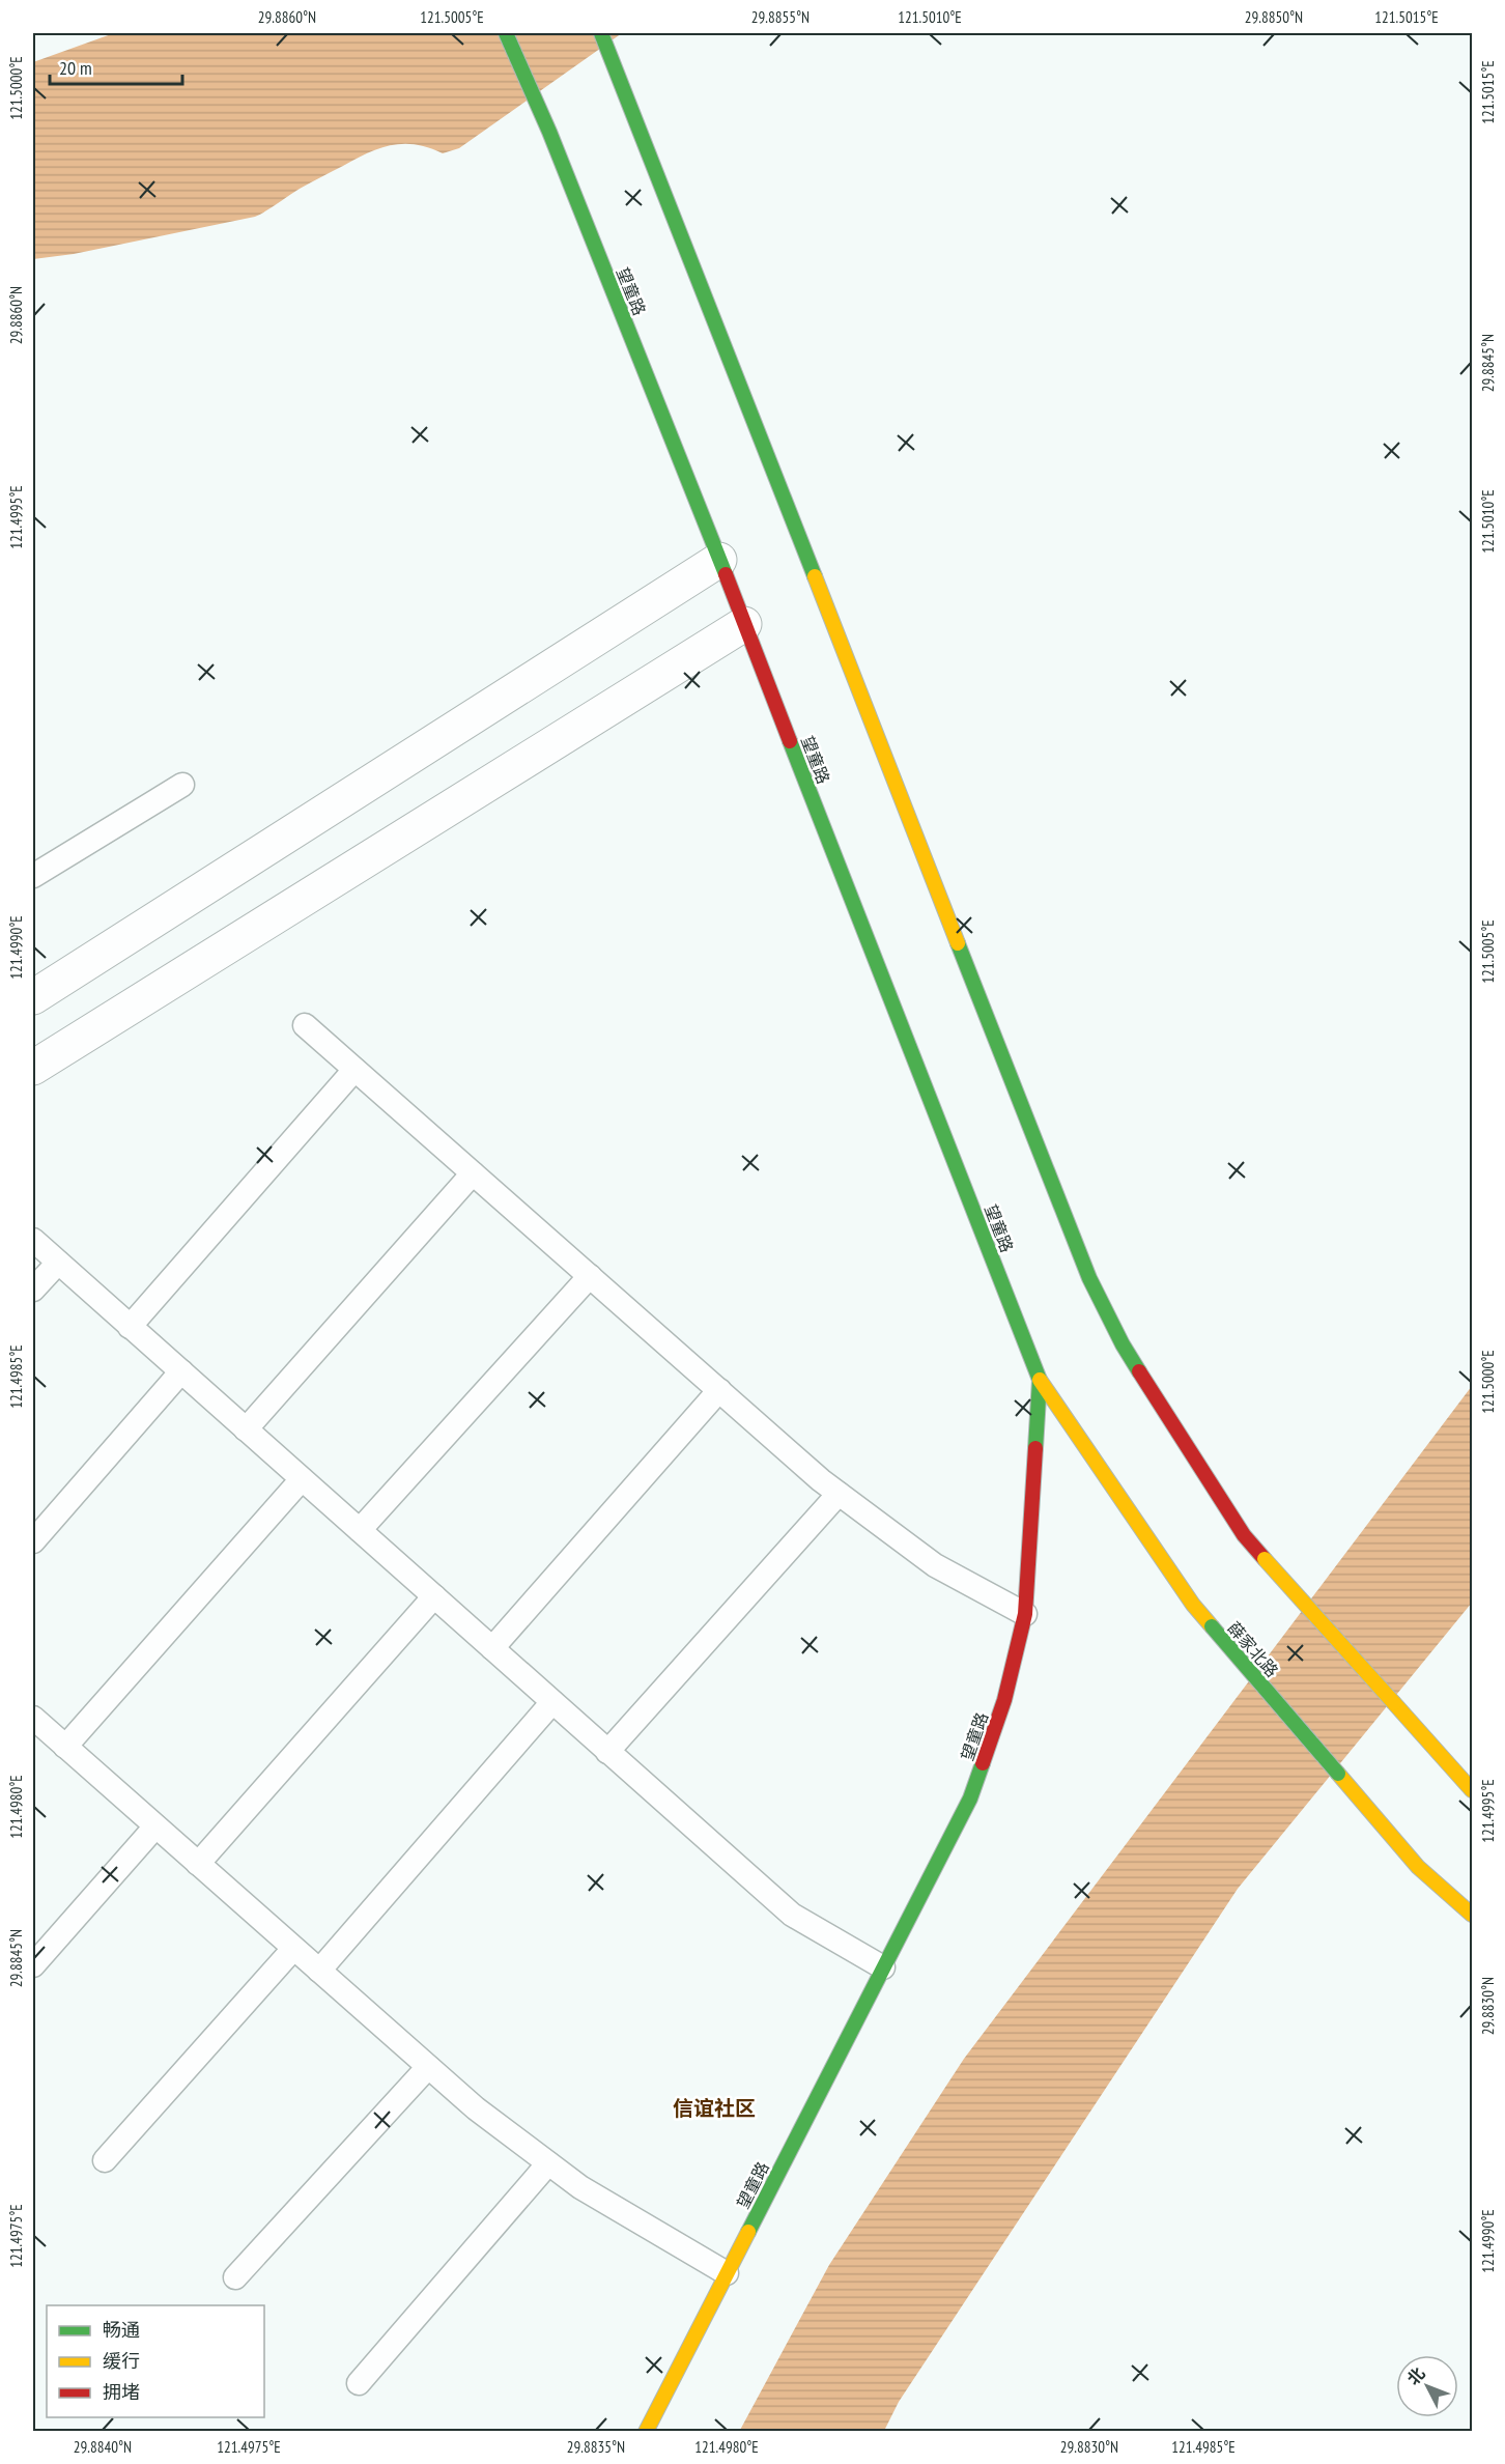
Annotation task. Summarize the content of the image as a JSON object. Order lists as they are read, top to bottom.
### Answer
{
  "streets": {
    "main road": ["望童路", "薛家北路"]
  },
  "crossings": [
    ["望童路", "薛家北路"]
  ],
  "districts": ["信谊社区"],
  "legend": ["畅通", "缓行", "拥堵"],
  "scale_bar": "20 m",
  "north": "top left",
  "coordinates": [
    "29.8860°N",
    "121.5005°E",
    "29.8855°N",
    "121.5010°E",
    "29.8850°N",
    "121.5015°E",
    "121.5000°E",
    "29.8845°N",
    "121.4995°E",
    "121.4990°E",
    "121.4985°E",
    "121.4980°E",
    "29.8830°N",
    "121.4975°E",
    "29.8840°N",
    "29.8835°N"
  ]
}
